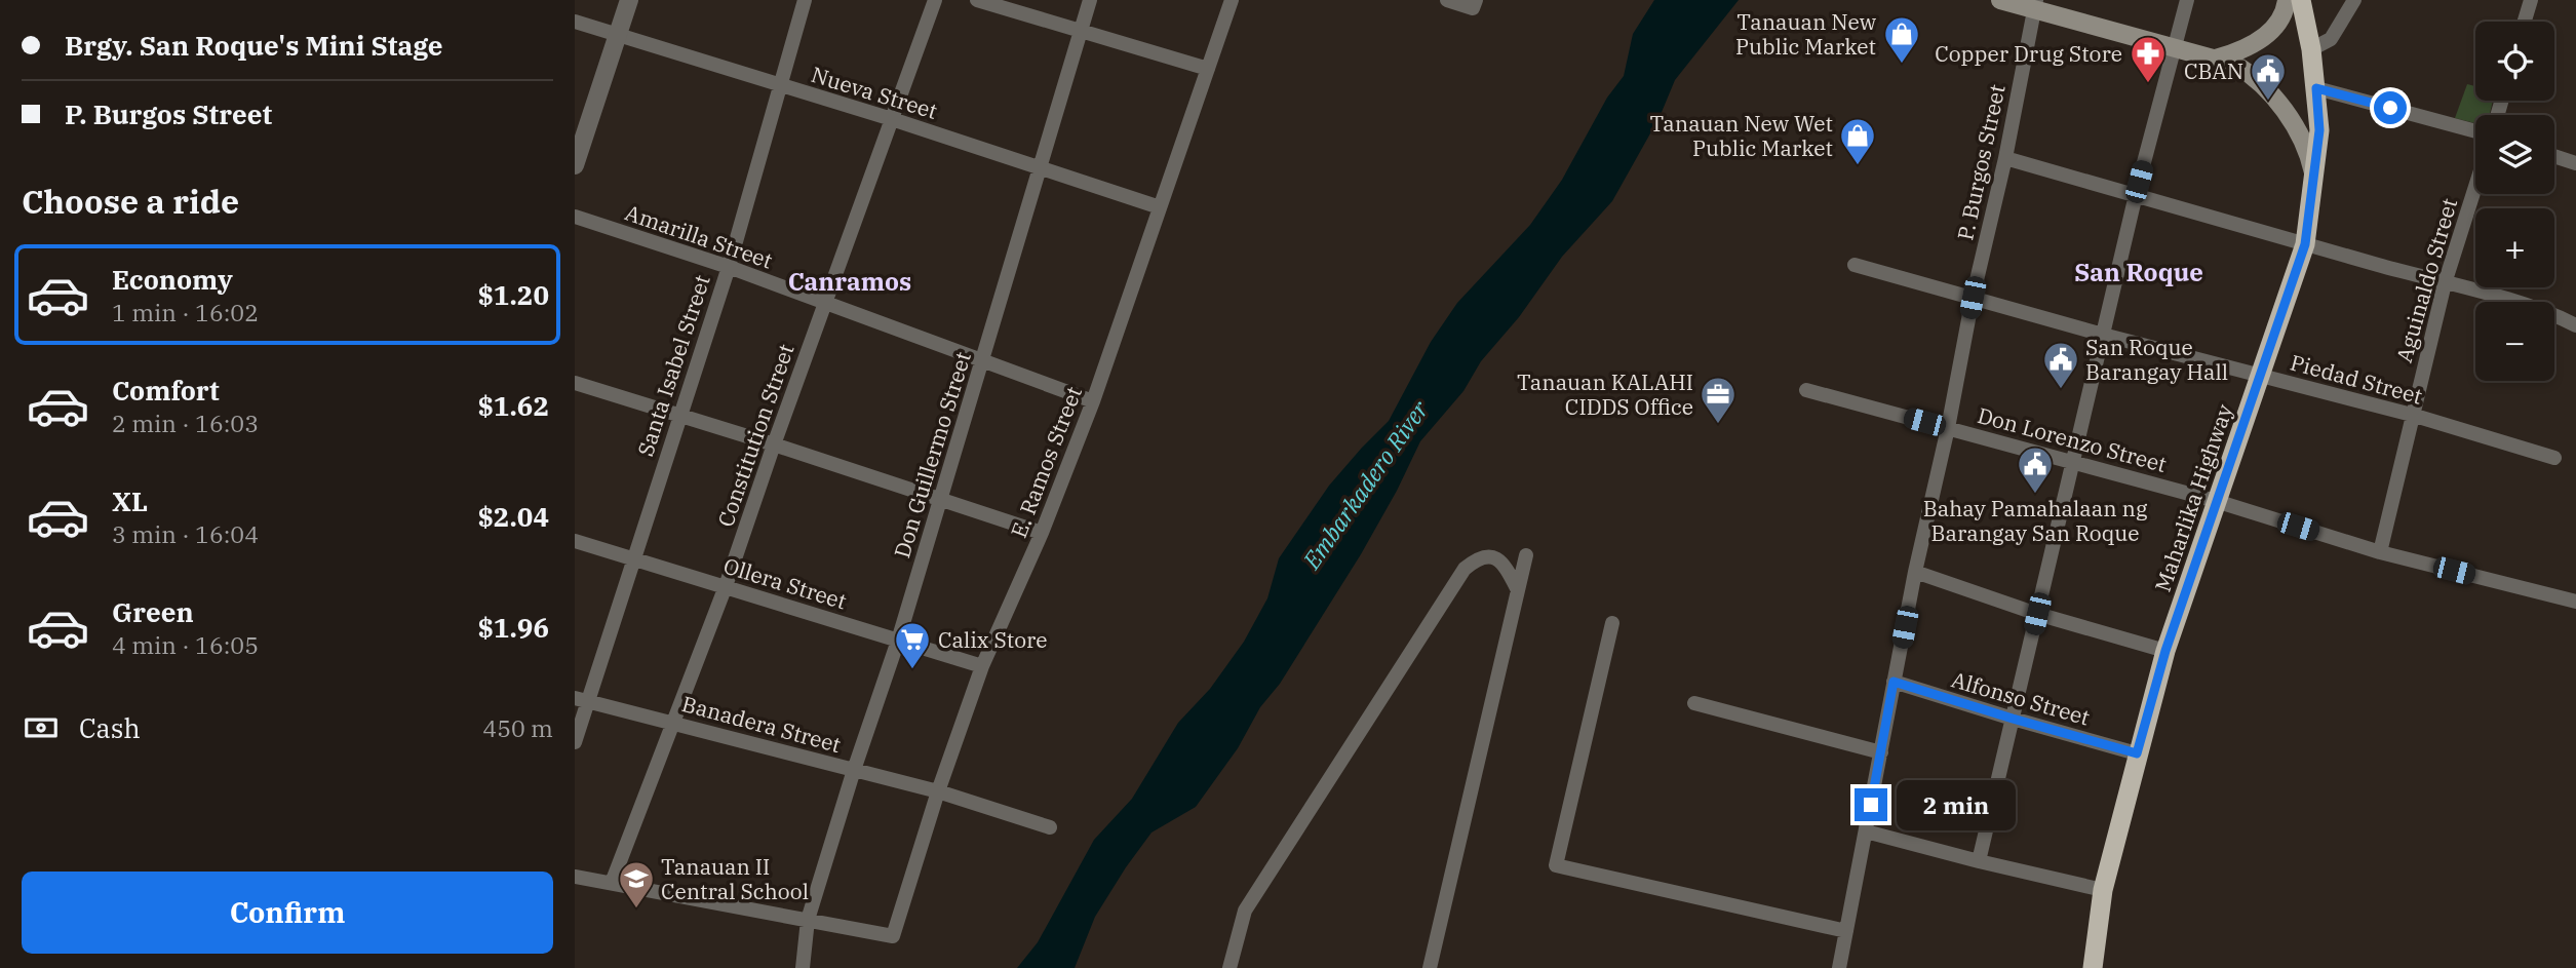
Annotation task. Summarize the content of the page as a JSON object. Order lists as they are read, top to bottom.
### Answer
{
  "streets": {
    "highway": ["Maharlika Highway"],
    "street": [
      "Nueva Street",
      "P. Burgos Street",
      "Amarilla Street",
      "Aguinaldo Street",
      "Santa Isabel Street",
      "Piedad Street",
      "Constitution Street",
      "Don Lorenzo Street",
      "Don Guillermo Street",
      "E. Ramos Street",
      "Ollera Street",
      "Alfonso Street",
      "Banadera Street"
    ]
  },
  "crossings": [
    ["Nueva Street", "Santa Isabel Street"],
    ["Nueva Street", "Constitution Street"],
    ["Nueva Street", "Don Guillermo Street"],
    ["Nueva Street", "E. Ramos Street"],
    ["P. Burgos Street", "Piedad Street"],
    ["P. Burgos Street", "Don Lorenzo Street"],
    ["P. Burgos Street", "Alfonso Street"],
    ["Amarilla Street", "Santa Isabel Street"],
    ["Amarilla Street", "Constitution Street"],
    ["Amarilla Street", "Don Guillermo Street"],
    ["Amarilla Street", "E. Ramos Street"],
    ["Aguinaldo Street", "Piedad Street"],
    ["Aguinaldo Street", "Don Lorenzo Street"],
    ["Santa Isabel Street", "Ollera Street"],
    ["Santa Isabel Street", "Banadera Street"],
    ["Piedad Street", "Maharlika Highway"],
    ["Constitution Street", "Ollera Street"],
    ["Constitution Street", "Banadera Street"],
    ["Don Lorenzo Street", "Maharlika Highway"],
    ["Don Guillermo Street", "E. Ramos Street"],
    ["Don Guillermo Street", "Ollera Street"],
    ["Don Guillermo Street", "Banadera Street"],
    ["E. Ramos Street", "Ollera Street"],
    ["E. Ramos Street", "Banadera Street"],
    ["Maharlika Highway", "Alfonso Street"]
  ],
  "districts": ["San Roque", "Canramos"],
  "water": ["Embarkadero River"],
  "places": {
    "shop": ["Tanauan New Public Market", "Tanauan New Wet Public Market"],
    "pharmacy": ["Copper Drug Store"],
    "public building": ["CBAN", "San Roque Barangay Hall", "Bahay Pamahalaan ng Barangay San Roque"],
    "office": ["Tanauan KALAHI CIDDS Office"],
    "supermarket": ["Calix Store"],
    "school or university": ["Tanauan II Central School"]
  },
  "page": {
    "banner": ["Brgy. San Roque's Mini Stage", "P. Burgos Street"],
    "map_buttons": ["+", "−"],
    "heading": "Choose a ride",
    "list": [
      {
        "name": "Economy",
        "note": "1 min · 16:02",
        "value": "$1.20"
      },
      {
        "name": "Comfort",
        "note": "2 min · 16:03",
        "value": "$1.62"
      },
      {
        "name": "XL",
        "note": "3 min · 16:04",
        "value": "$2.04"
      },
      {
        "name": "Green",
        "note": "4 min · 16:05",
        "value": "$1.96"
      }
    ],
    "pay": ["Cash", "450 m"],
    "bubble": "2 min",
    "buttons": "Confirm"
  }
}
